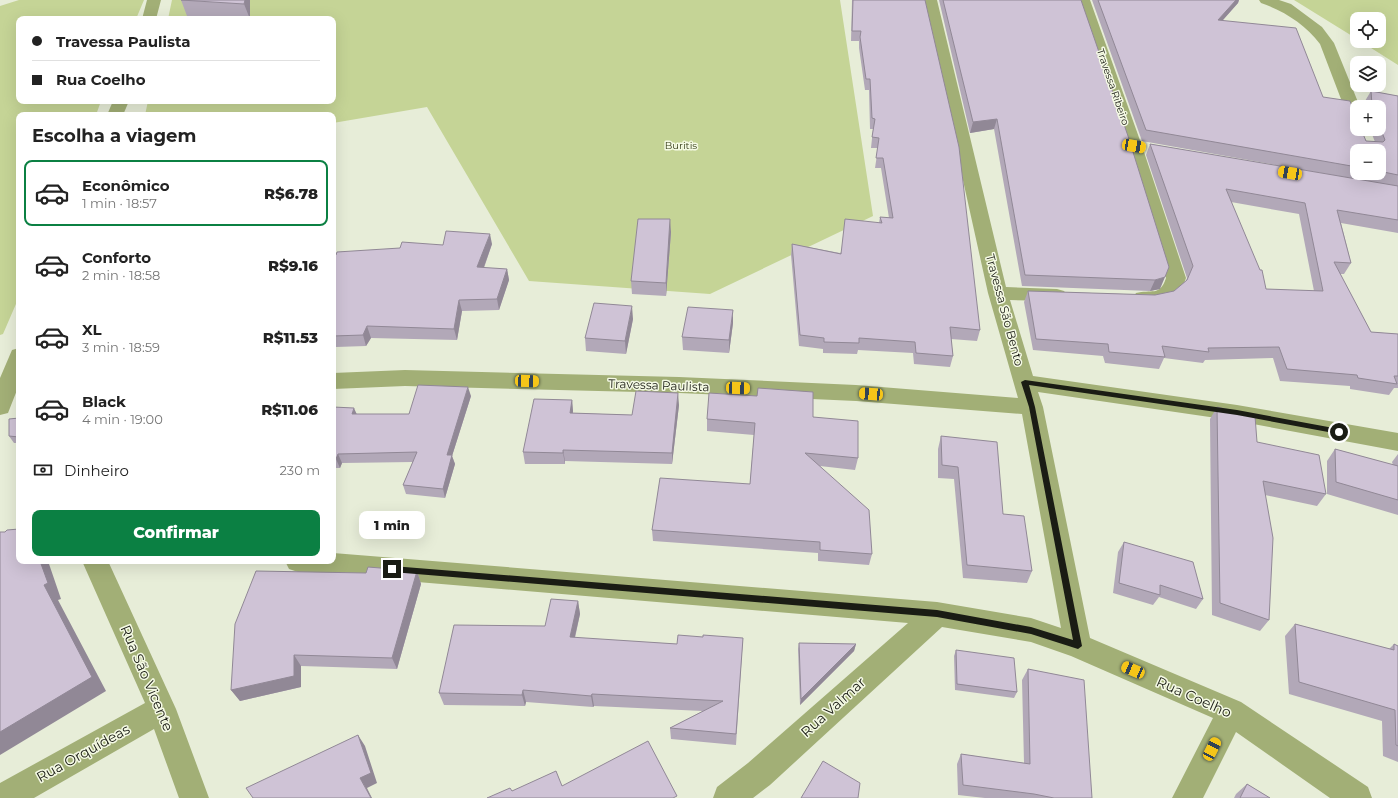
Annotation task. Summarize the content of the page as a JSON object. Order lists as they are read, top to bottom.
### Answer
{
  "streets": {
    "street": [
      "Travessa Ribeiro",
      "Travessa São Bento",
      "Travessa Paulista",
      "Rua São Vicente",
      "Rua Coelho",
      "Rua Valmar",
      "Rua Orquídeas"
    ]
  },
  "crossings": [
    ["Travessa São Bento", "Travessa Paulista"],
    ["Travessa São Bento", "Rua Coelho"],
    ["Rua São Vicente", "Rua Orquídeas"],
    ["Rua Coelho", "Rua Valmar"]
  ],
  "parks": ["Buritis"],
  "page": {
    "map_buttons": ["+", "−"],
    "banner": ["Travessa Paulista", "Rua Coelho"],
    "heading": "Escolha a viagem",
    "list": [
      {
        "name": "Econômico",
        "note": "1 min · 18:57",
        "value": "R$6.78"
      },
      {
        "name": "Conforto",
        "note": "2 min · 18:58",
        "value": "R$9.16"
      },
      {
        "name": "XL",
        "note": "3 min · 18:59",
        "value": "R$11.53"
      },
      {
        "name": "Black",
        "note": "4 min · 19:00",
        "value": "R$11.06"
      }
    ],
    "pay": ["Dinheiro", "230 m"],
    "buttons": "Confirmar",
    "bubble": "1 min"
  }
}
